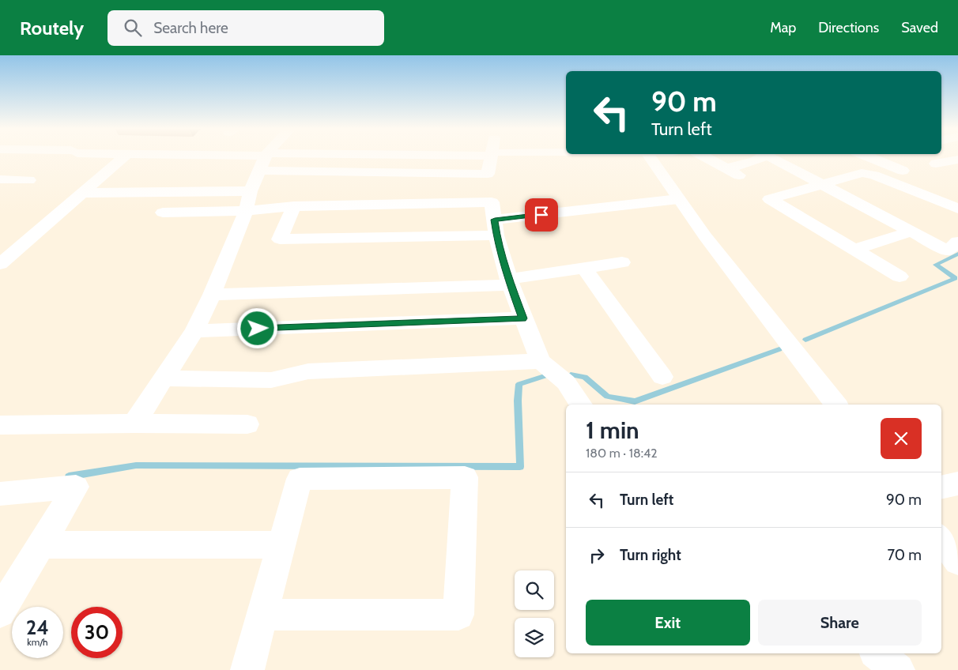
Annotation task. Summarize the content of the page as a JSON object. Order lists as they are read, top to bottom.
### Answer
{
  "page": {
    "header": "Routely",
    "search": "Search here",
    "nav": ["Map", "Directions", "Saved"],
    "turn": ["90 m", "Turn left"],
    "heading": ["1 min", "180 m · 18:42"],
    "list": [
      {
        "name": "Turn left",
        "value": "90 m"
      },
      {
        "name": "Turn right",
        "value": "70 m"
      }
    ],
    "buttons": ["Exit", "Share"],
    "speed": "24 km/h",
    "limit": "30"
  }
}
